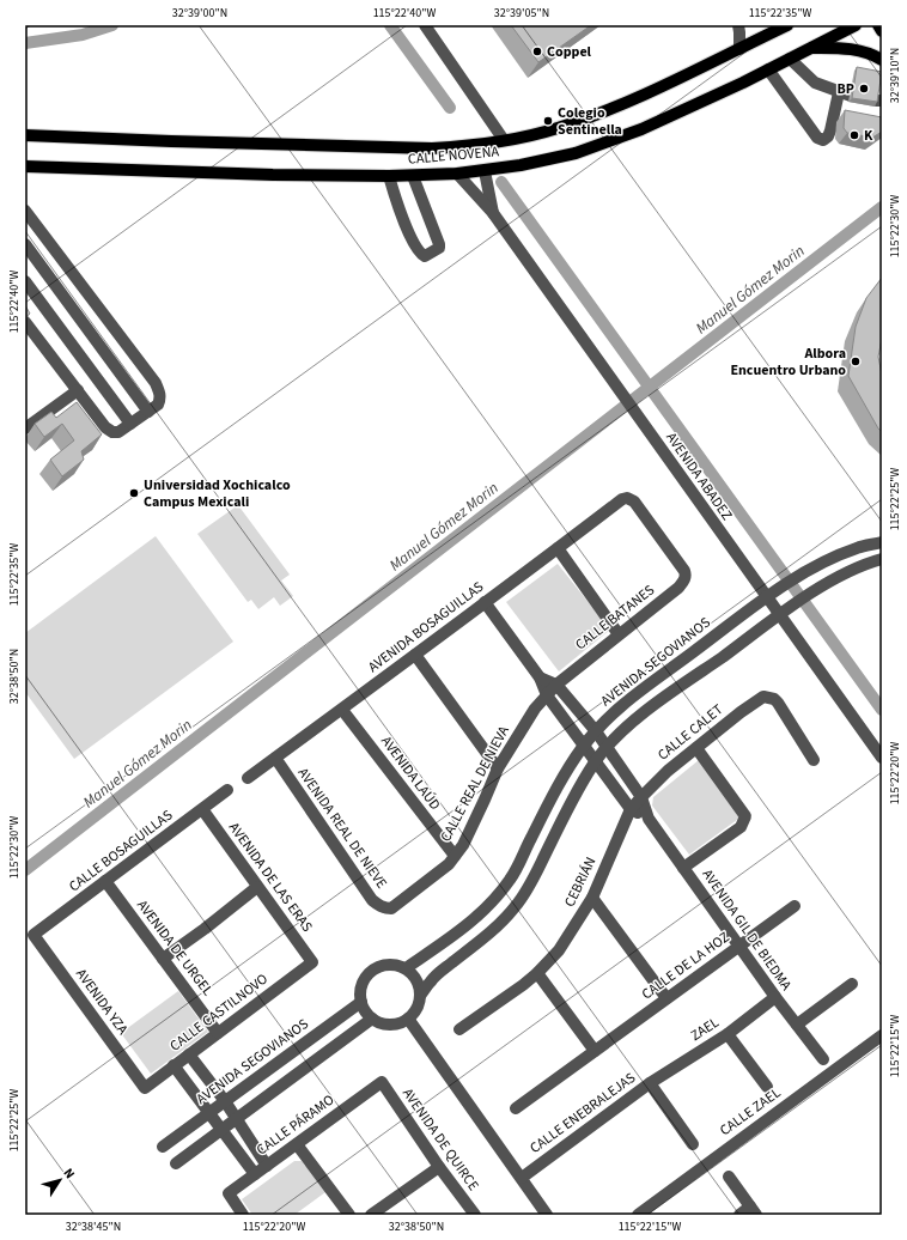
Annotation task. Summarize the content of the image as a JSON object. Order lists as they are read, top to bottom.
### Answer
{
  "streets": {
    "main road": ["CALLE NOVENA"],
    "street": [
      "AVENIDA ABADEZ",
      "CALLE BATANES",
      "AVENIDA BOSAGUILLAS",
      "AVENIDA SEGOVIANOS",
      "CALLE CALET",
      "AVENIDA LAÚD",
      "CALLE REAL DE NIEVA",
      "AVENIDA REAL DE NIEVE",
      "CALLE BOSAGUILLAS",
      "AVENIDA DE LAS ERAS",
      "CEBRIÁN",
      "AVENIDA GIL DE BIEDMA",
      "AVENIDA DE URGEL",
      "CALLE DE LA HOZ",
      "AVENIDA YZA",
      "CALLE CASTILNOVO",
      "ZAEL",
      "CALLE ZAEL",
      "CALLE ENEBRALEJAS",
      "CALLE PÁRAMO",
      "AVENIDA DE QUIRCE"
    ]
  },
  "crossings": [
    ["CALLE NOVENA", "AVENIDA ABADEZ"],
    ["AVENIDA ABADEZ", "AVENIDA SEGOVIANOS"],
    ["CALLE BATANES", "AVENIDA BOSAGUILLAS"],
    ["CALLE BATANES", "CALLE REAL DE NIEVA"],
    ["CALLE BATANES", "AVENIDA GIL DE BIEDMA"],
    ["AVENIDA BOSAGUILLAS", "AVENIDA LAÚD"],
    ["AVENIDA BOSAGUILLAS", "AVENIDA REAL DE NIEVE"],
    ["AVENIDA BOSAGUILLAS", "AVENIDA GIL DE BIEDMA"],
    ["AVENIDA SEGOVIANOS", "AVENIDA GIL DE BIEDMA"],
    ["CALLE CALET", "CEBRIÁN"],
    ["CALLE CALET", "AVENIDA GIL DE BIEDMA"],
    ["AVENIDA LAÚD", "CALLE REAL DE NIEVA"],
    ["CALLE REAL DE NIEVA", "AVENIDA REAL DE NIEVE"],
    ["CALLE REAL DE NIEVA", "AVENIDA GIL DE BIEDMA"],
    ["CALLE BOSAGUILLAS", "AVENIDA DE LAS ERAS"],
    ["CALLE BOSAGUILLAS", "AVENIDA DE URGEL"],
    ["CALLE BOSAGUILLAS", "AVENIDA YZA"],
    ["AVENIDA DE LAS ERAS", "CALLE CASTILNOVO"],
    ["CEBRIÁN", "AVENIDA GIL DE BIEDMA"],
    ["AVENIDA GIL DE BIEDMA", "CALLE DE LA HOZ"],
    ["AVENIDA GIL DE BIEDMA", "ZAEL"],
    ["AVENIDA DE URGEL", "CALLE CASTILNOVO"],
    ["AVENIDA YZA", "CALLE CASTILNOVO"],
    ["ZAEL", "CALLE ENEBRALEJAS"],
    ["CALLE PÁRAMO", "AVENIDA DE QUIRCE"]
  ],
  "water": ["Manuel Gómez Morin"],
  "places": [
    "Coppel",
    "BP",
    "Colegio Sentinella",
    "K",
    "Albora Encuentro Urbano",
    "Universidad Xochicalco Campus Mexicali"
  ],
  "north": "top right",
  "coordinates": [
    "32°39'00\"N",
    "115°22'40\"W",
    "32°39'05\"N",
    "115°22'35\"W",
    "32°39'10\"N",
    "115°22'30\"W",
    "115°22'25\"W",
    "32°38'50\"N",
    "115°22'20\"W",
    "115°22'15\"W",
    "32°38'45\"N"
  ]
}
